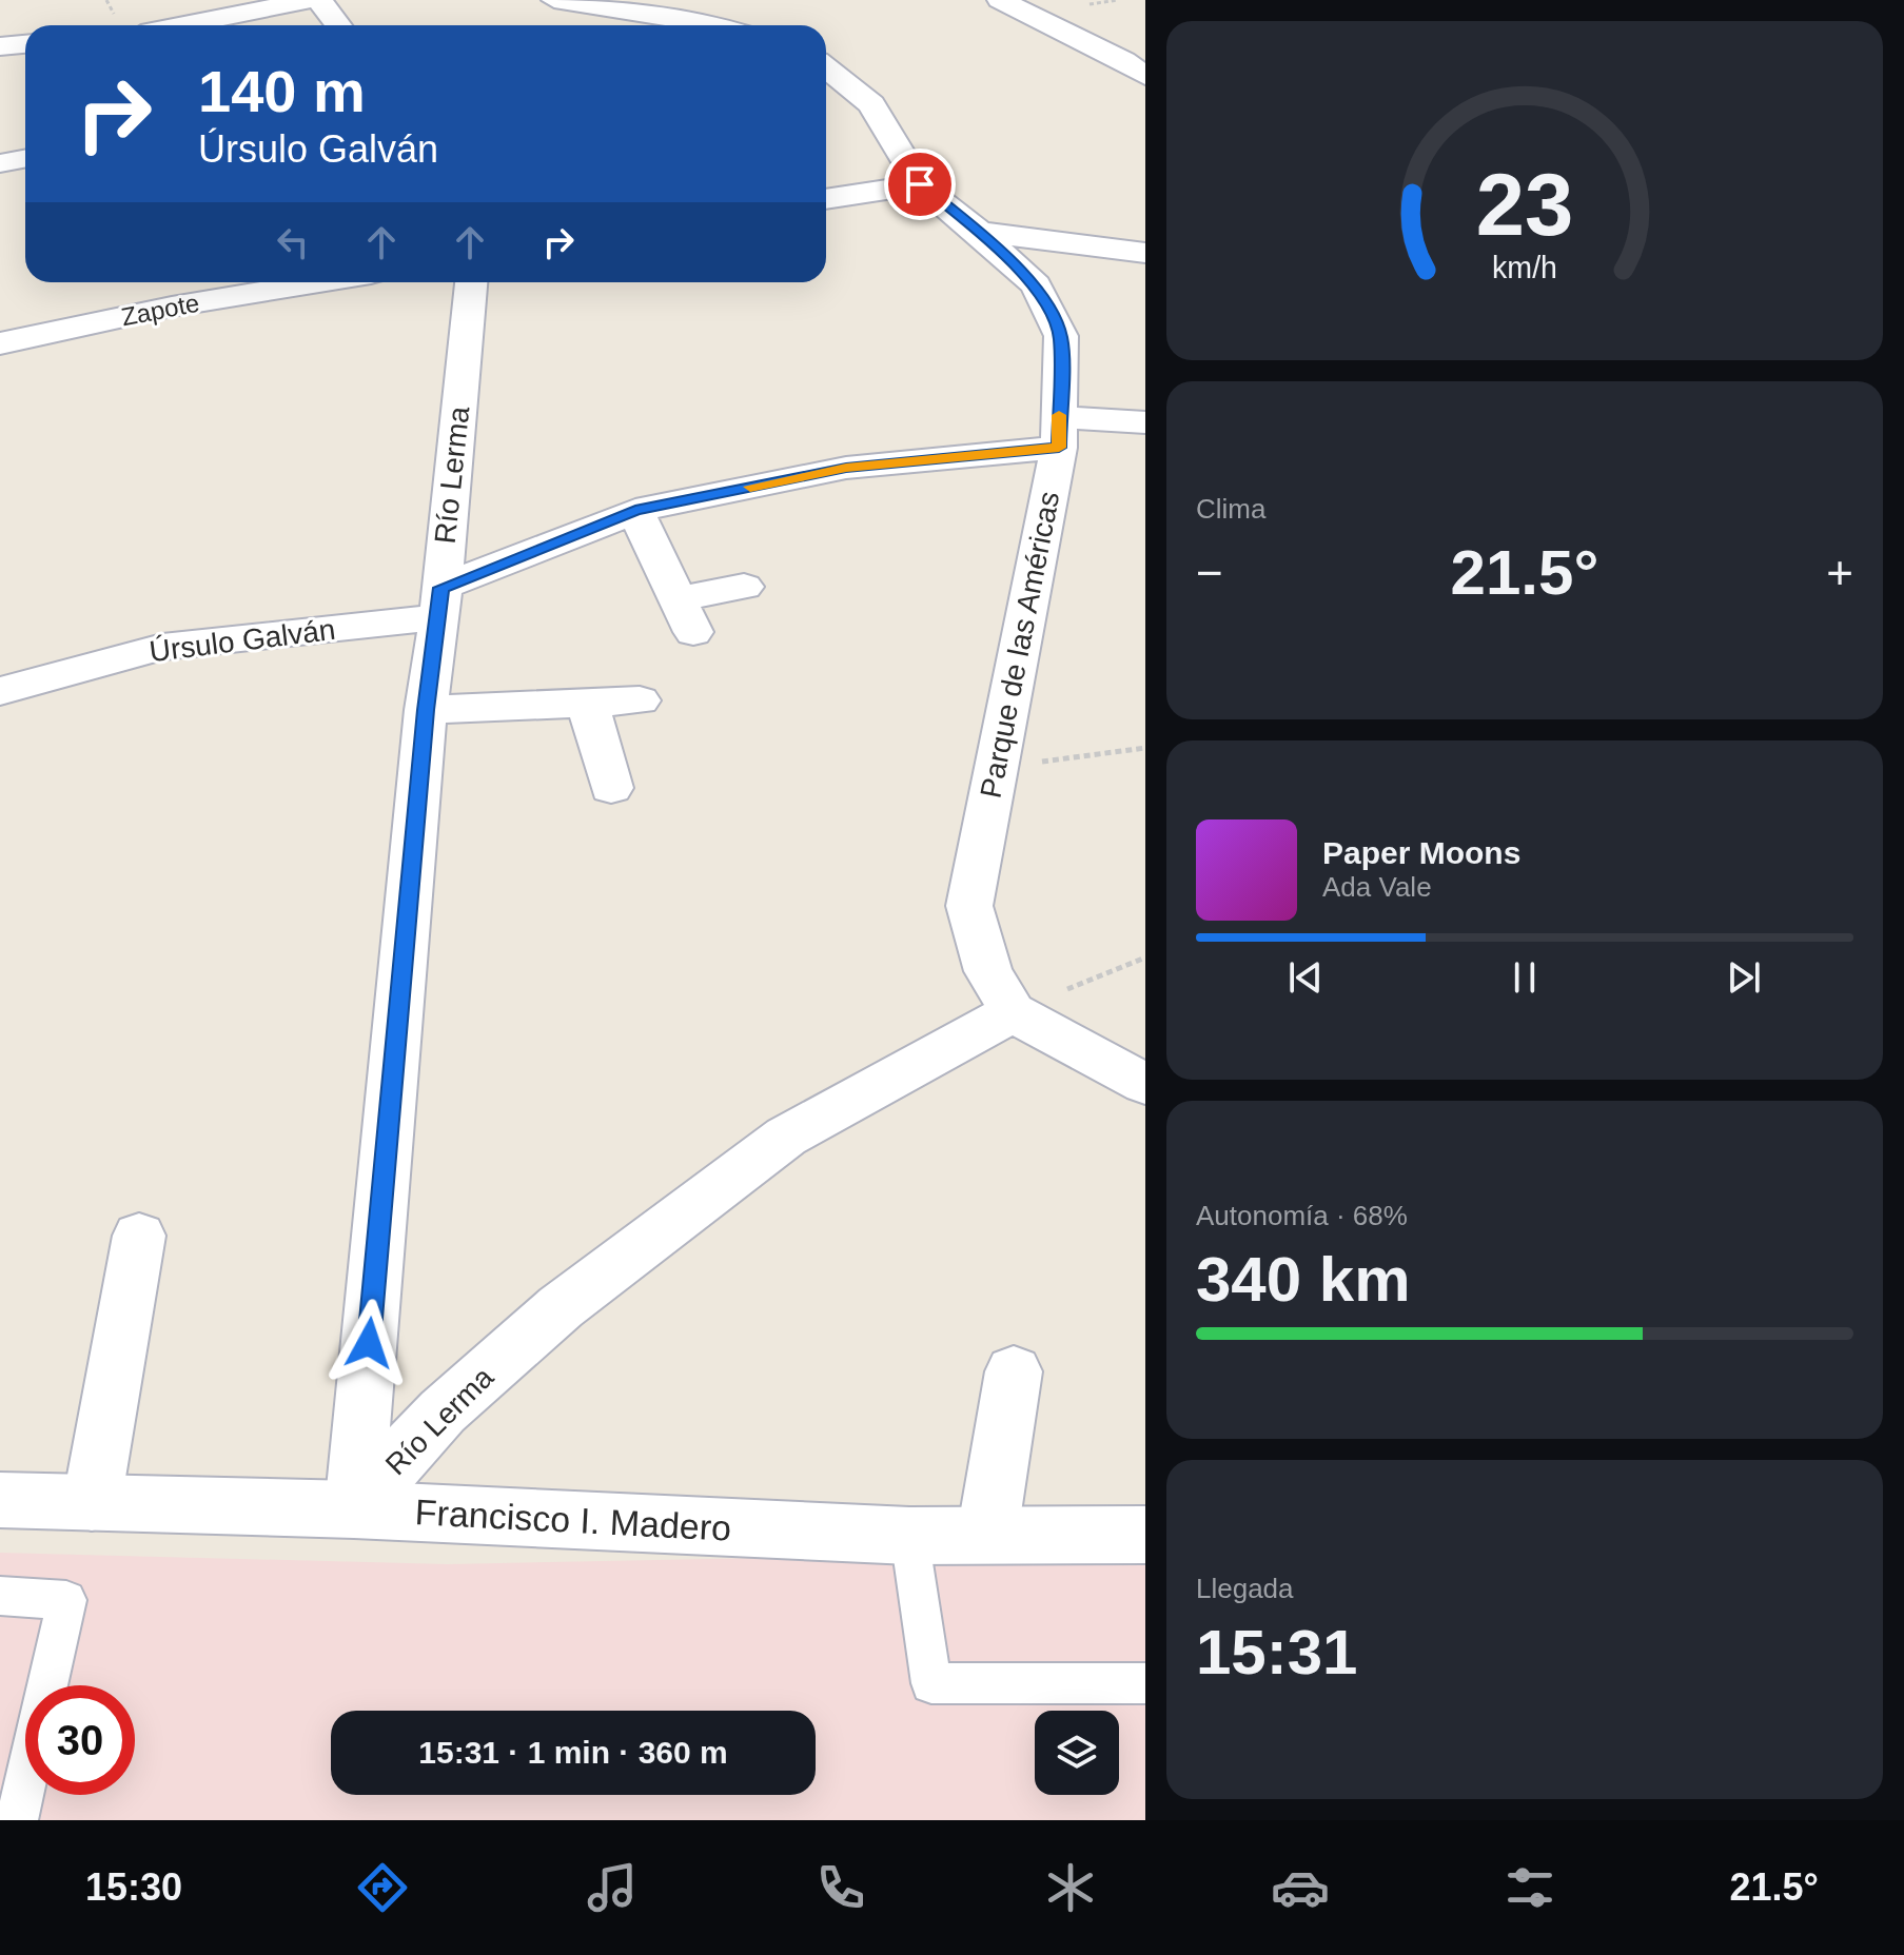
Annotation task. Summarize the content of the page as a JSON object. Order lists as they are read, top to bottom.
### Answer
{
  "streets": {
    "street": [
      "Zapote",
      "Río Lerma",
      "Úrsulo Galván",
      "Parque de las Américas",
      "Francisco I. Madero"
    ]
  },
  "crossings": [
    ["Río Lerma", "Úrsulo Galván"],
    ["Río Lerma", "Parque de las Américas"],
    ["Río Lerma", "Francisco I. Madero"],
    ["Úrsulo Galván", "Parque de las Américas"]
  ],
  "page": {
    "turn": ["140 m", "Úrsulo Galván"],
    "tile": [
      "Clima",
      ["Autonomía · 68%", "340 km"],
      ["Llegada", "15:31"]
    ],
    "heat": ["−", "21.5°", "+"],
    "song": ["Paper Moons", "Ada Vale"],
    "limit": "30",
    "trip": "15:31 · 1 min · 360 m",
    "tabs": ["15:30", "21.5°"],
    "gauge": ["23", "km/h"]
  }
}
